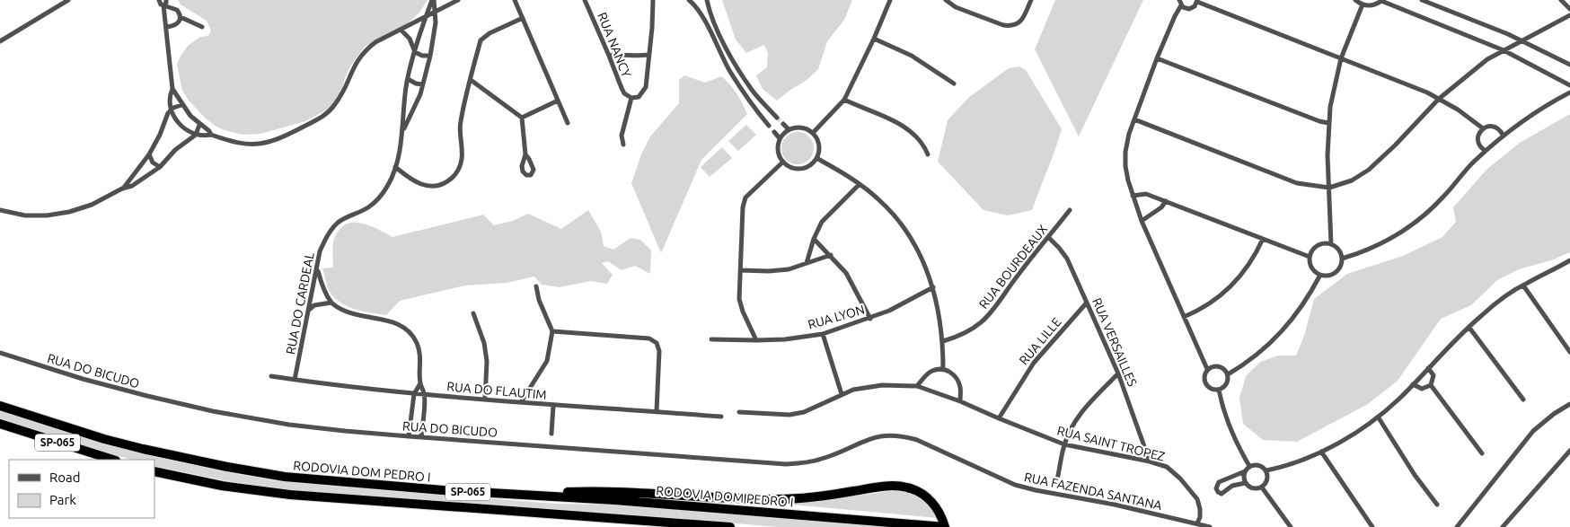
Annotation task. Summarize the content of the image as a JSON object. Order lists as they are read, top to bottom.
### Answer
{
  "streets": {
    "highway": ["SP-065", "RODOVIA DOM PEDRO I"],
    "street": [
      "RUA NANCY",
      "RUA BOURDEAUX",
      "RUA DO CARDEAL",
      "RUA LYON",
      "RUA LILLE",
      "RUA VERSAILLES",
      "RUA DO BICUDO",
      "RUA DO FLAUTIM",
      "RUA SAINT TROPEZ",
      "RUA FAZENDA SANTANA"
    ]
  },
  "crossings": [
    ["RUA BOURDEAUX", "RUA VERSAILLES"],
    ["RUA DO CARDEAL", "RUA DO FLAUTIM"],
    ["RUA LILLE", "RUA VERSAILLES"],
    ["RUA LILLE", "RUA SAINT TROPEZ"],
    ["RUA VERSAILLES", "RUA SAINT TROPEZ"],
    ["RUA DO BICUDO", "RUA FAZENDA SANTANA"],
    ["RUA SAINT TROPEZ", "RUA FAZENDA SANTANA"]
  ],
  "legend": ["Road", "Park"]
}
